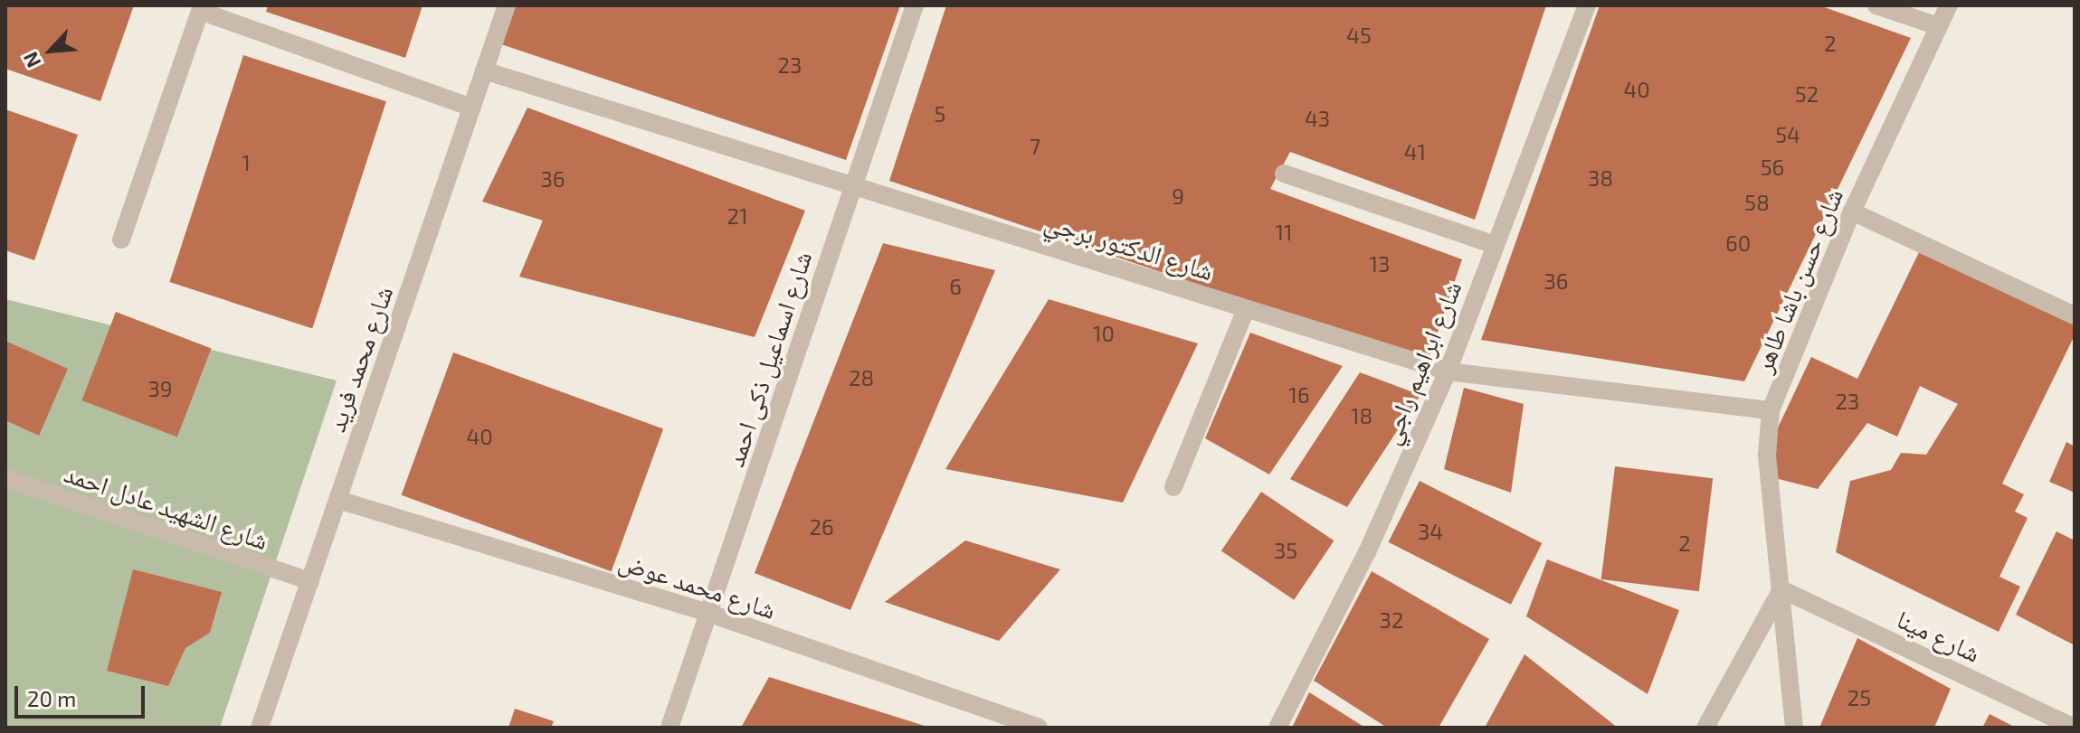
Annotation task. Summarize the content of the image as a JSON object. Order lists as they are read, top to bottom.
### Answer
{
  "streets": {
    "street": [
      "شارع الدكتور برجي",
      "شارع حسن باشا طاهر",
      "شارع محمد فريد",
      "شارع اسماعيل ذكى احمد",
      "شارع ابراهيم راجي",
      "شارع الشهيد عادل احمد",
      "شارع محمد عوض",
      "شارع مينا"
    ]
  },
  "crossings": [
    ["شارع الدكتور برجي", "شارع حسن باشا طاهر"],
    ["شارع الدكتور برجي", "شارع محمد فريد"],
    ["شارع الدكتور برجي", "شارع اسماعيل ذكى احمد"],
    ["شارع الدكتور برجي", "شارع ابراهيم راجي"],
    ["شارع حسن باشا طاهر", "شارع مينا"],
    ["شارع محمد فريد", "شارع الشهيد عادل احمد"],
    ["شارع محمد فريد", "شارع محمد عوض"],
    ["شارع اسماعيل ذكى احمد", "شارع محمد عوض"]
  ],
  "house_numbers": [
    "45",
    "2",
    "23",
    "40",
    "52",
    "5",
    "43",
    "54",
    "7",
    "41",
    "1",
    "56",
    "38",
    "36",
    "9",
    "58",
    "21",
    "11",
    "60",
    "13",
    "36",
    "6",
    "10",
    "28",
    "39",
    "16",
    "23",
    "18",
    "40",
    "26",
    "34",
    "2",
    "35",
    "32",
    "25"
  ],
  "scale_bar": "20 m",
  "north": "bottom left"
}
